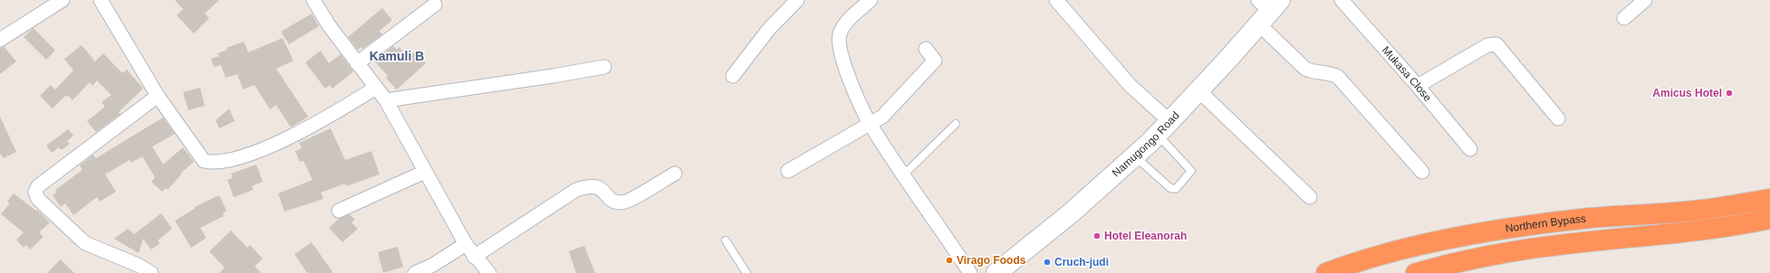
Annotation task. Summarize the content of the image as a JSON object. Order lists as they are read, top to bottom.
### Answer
{
  "streets": {
    "highway": ["Northern Bypass"],
    "main road": ["Namugongo Road"],
    "street": ["Mukasa Close"]
  },
  "districts": ["Kamuli B"],
  "places": [
    "Amicus Hotel",
    "Hotel Eleanorah",
    "Virago Foods",
    "Cruch-judi"
  ]
}
